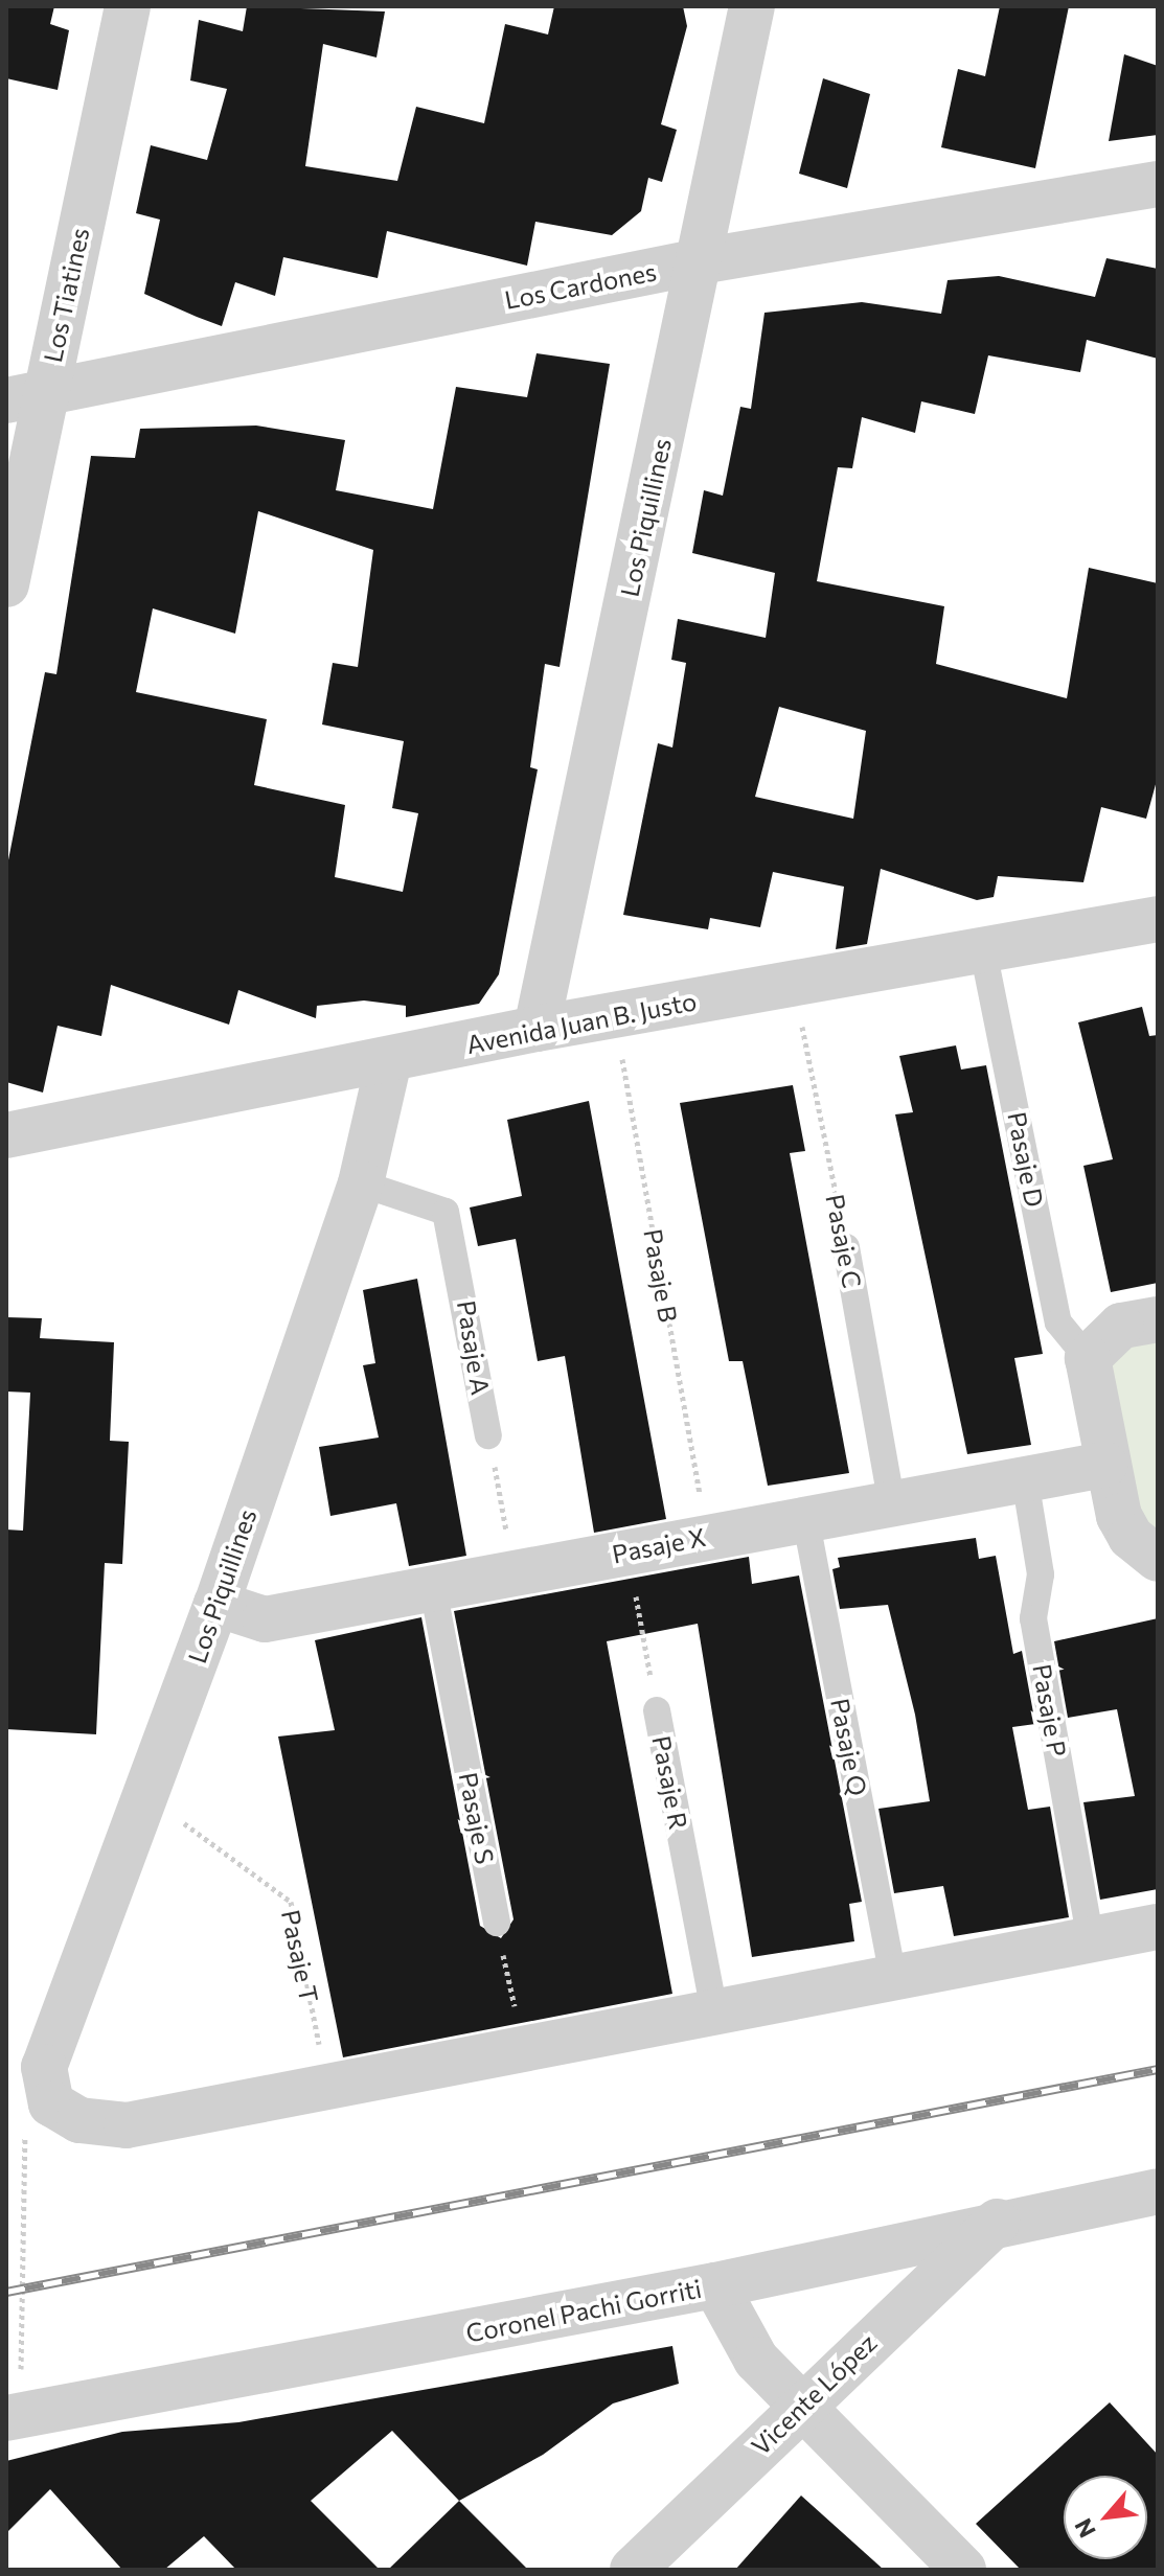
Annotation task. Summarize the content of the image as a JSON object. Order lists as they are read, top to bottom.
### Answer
{
  "streets": {
    "street": [
      "Los Cardones",
      "Los Tiatines",
      "Los Piquillines",
      "Avenida Juan B. Justo",
      "Pasaje X",
      "Coronel Pachi Gorriti",
      "Vicente López"
    ],
    "lane": [
      "Pasaje D",
      "Pasaje C",
      "Pasaje A",
      "Pasaje P",
      "Pasaje Q",
      "Pasaje R",
      "Pasaje S"
    ],
    "path": ["Pasaje B", "Pasaje T"]
  },
  "crossings": [
    ["Los Cardones", "Los Tiatines"],
    ["Los Cardones", "Los Piquillines"],
    ["Los Piquillines", "Avenida Juan B. Justo"],
    ["Los Piquillines", "Pasaje A"],
    ["Los Piquillines", "Pasaje X"],
    ["Los Piquillines", "Pasaje T"],
    ["Avenida Juan B. Justo", "Pasaje D"],
    ["Avenida Juan B. Justo", "Pasaje C"],
    ["Avenida Juan B. Justo", "Pasaje B"],
    ["Pasaje C", "Pasaje X"],
    ["Pasaje B", "Pasaje X"],
    ["Pasaje X", "Pasaje P"],
    ["Pasaje X", "Pasaje Q"],
    ["Pasaje X", "Pasaje R"],
    ["Pasaje X", "Pasaje S"],
    ["Coronel Pachi Gorriti", "Vicente López"]
  ],
  "north": "bottom left"
}
